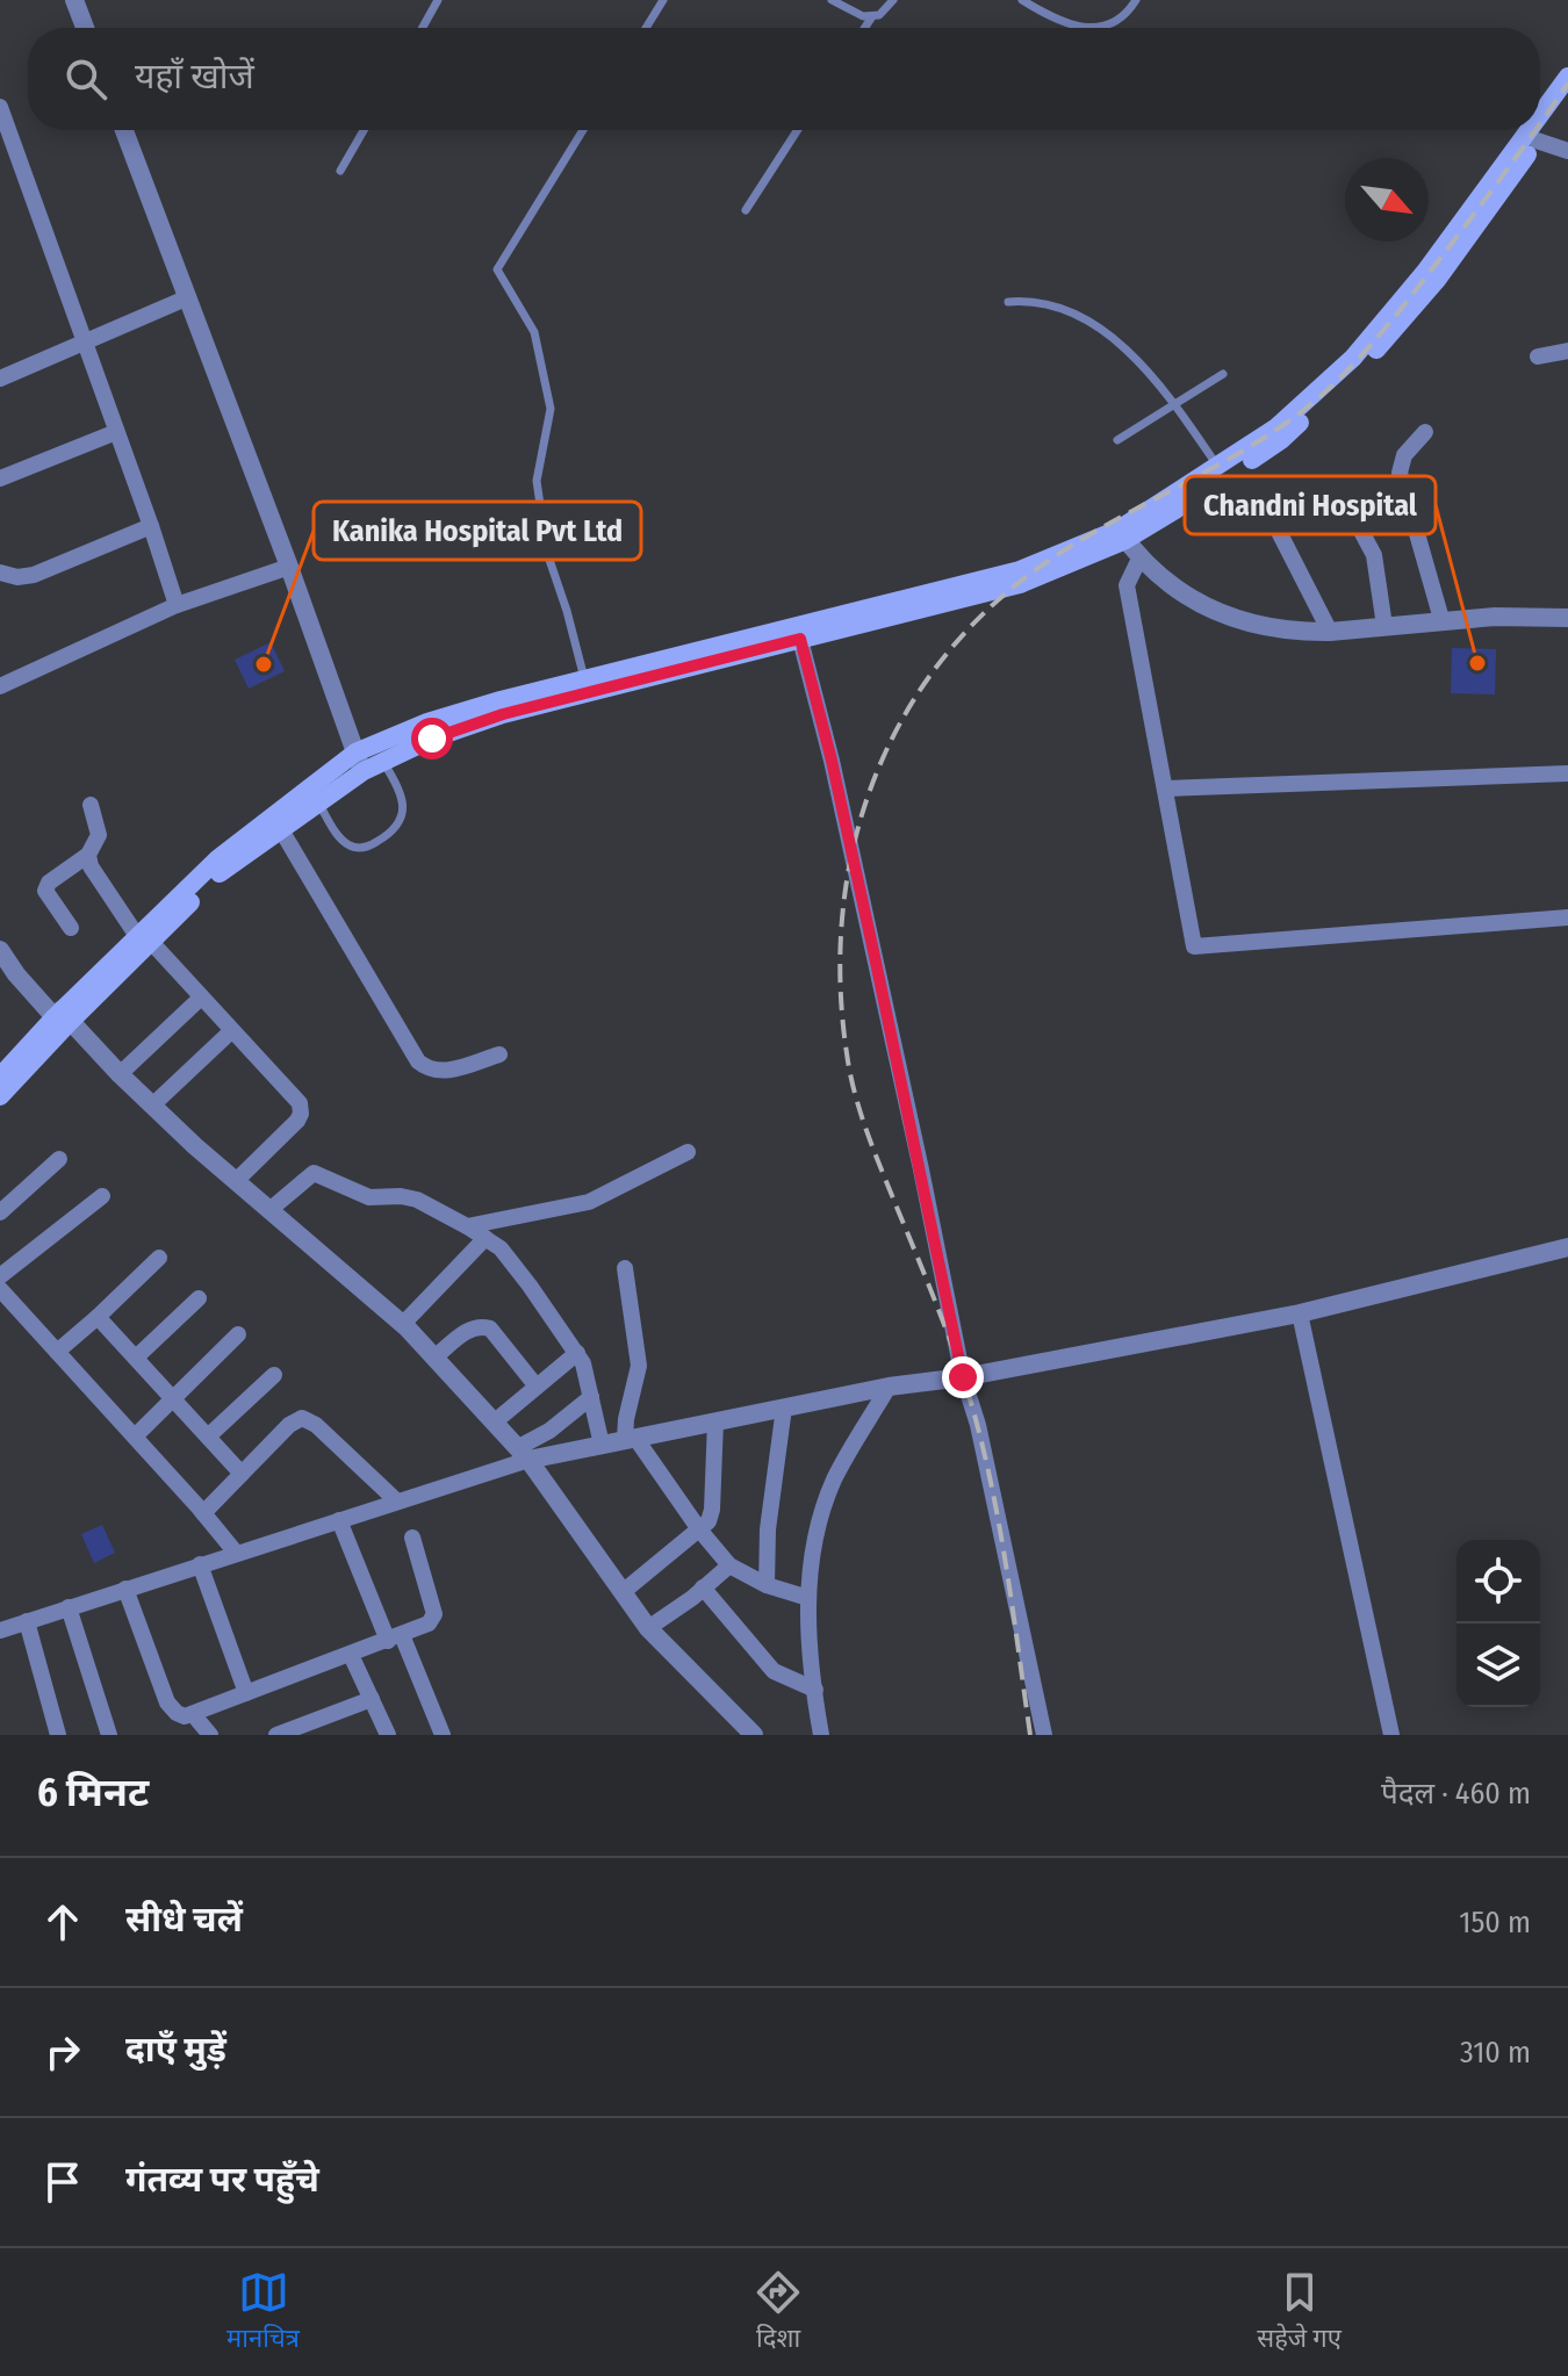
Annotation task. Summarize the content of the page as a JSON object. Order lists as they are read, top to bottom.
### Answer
{
  "places": ["Chandni Hospital", "Kanika Hospital Pvt Ltd"],
  "north": "bottom right",
  "page": {
    "search": "यहाँ खोजें",
    "heading": ["6 मिनट", "पैदल · 460 m"],
    "list": [
      ["सीधे चलें", "150 m"],
      ["दाएँ मुड़ें", "310 m"],
      "गंतव्य पर पहुँचे"
    ],
    "nav": ["मानचित्र", "दिशा", "सहेजे गए"]
  }
}
